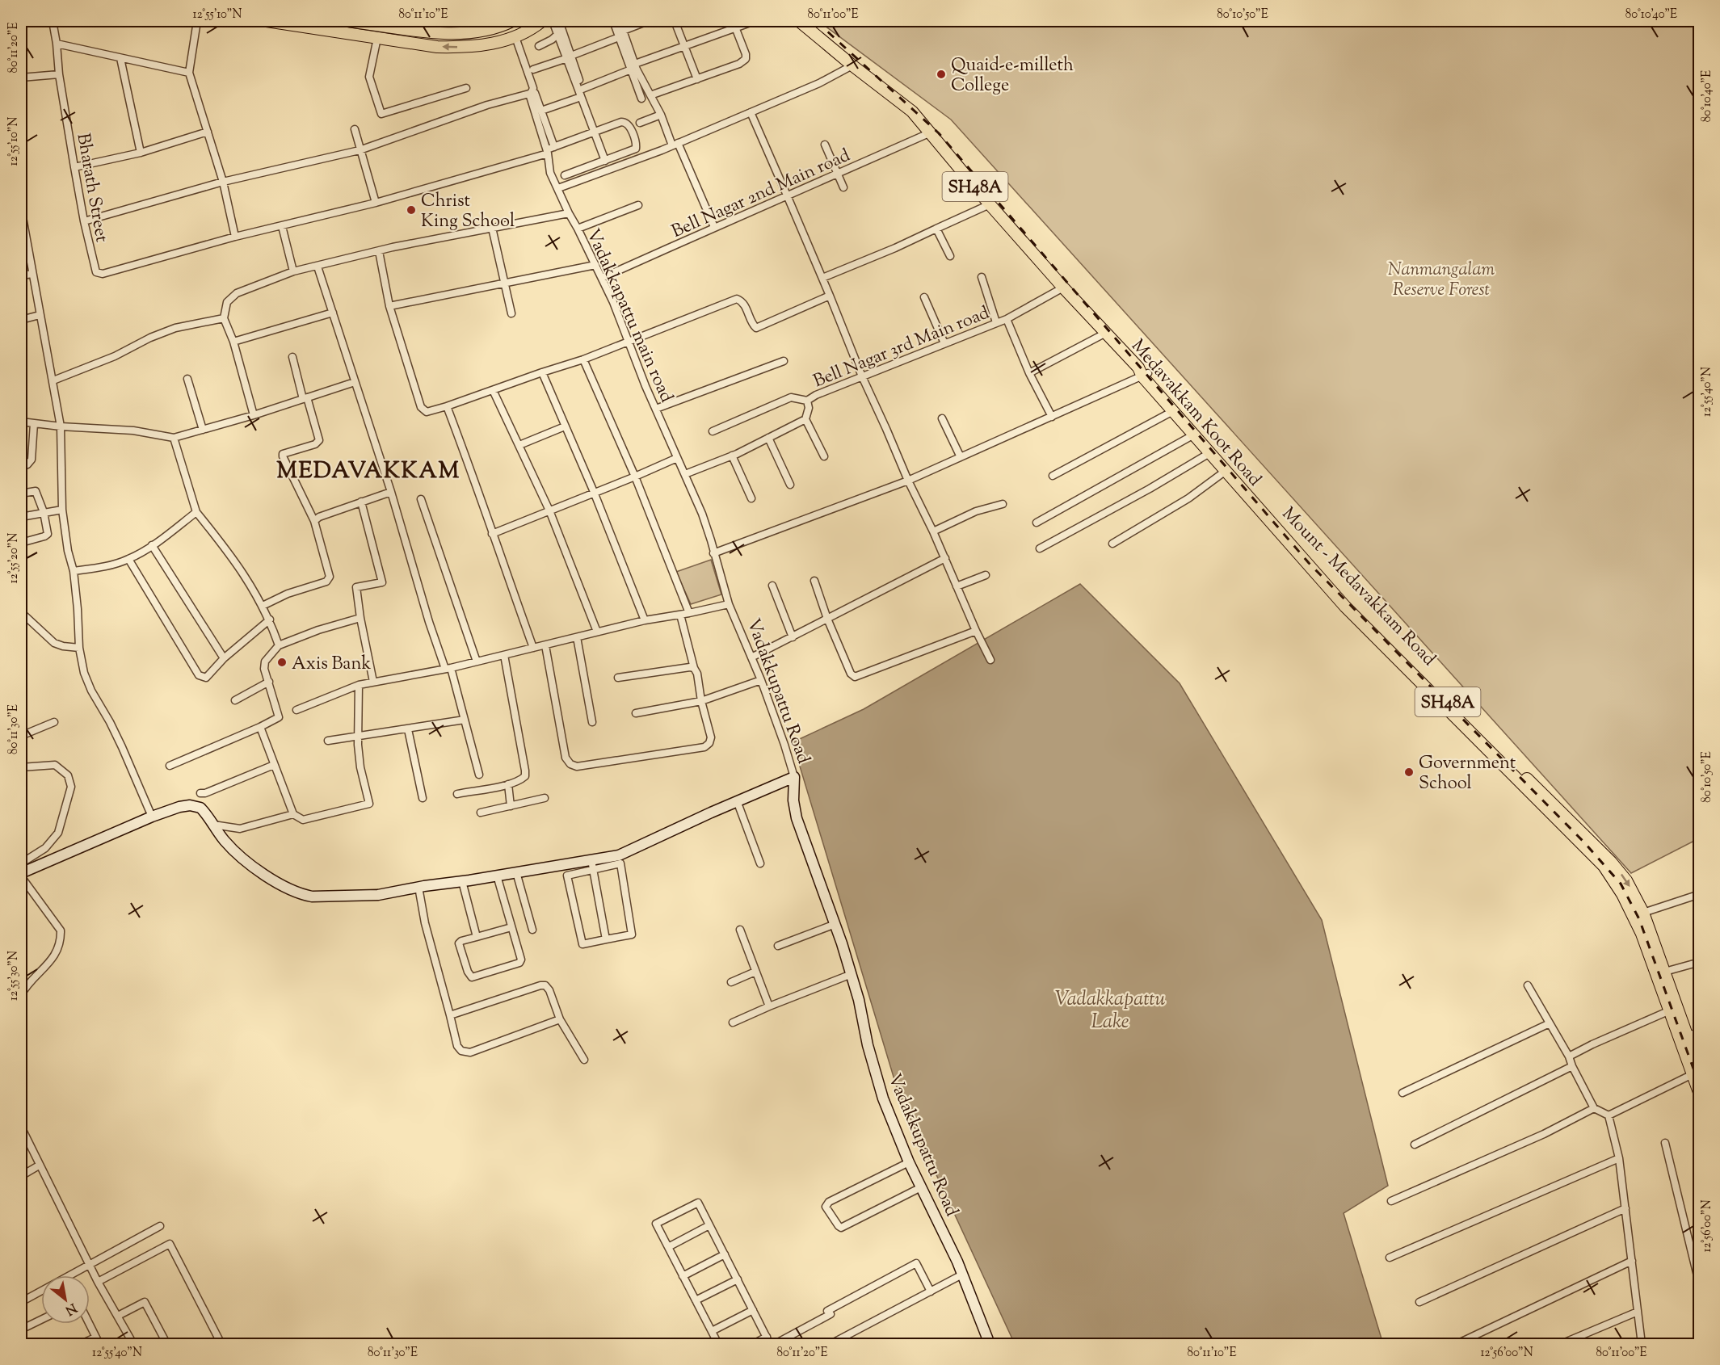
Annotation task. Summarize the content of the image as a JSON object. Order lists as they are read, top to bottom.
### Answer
{
  "streets": {
    "main road": ["SH48A", "Medavakkam Koot Road", "Mount - Medavakkam Road"],
    "street": [
      "Bharath Street",
      "Bell Nagar 2nd Main road",
      "Vadakkapattu main road",
      "Bell Nagar 3rd Main road",
      "Vadakkupattu Road"
    ]
  },
  "crossings": [
    ["SH48A", "Medavakkam Koot Road"],
    ["SH48A", "Mount - Medavakkam Road"],
    ["Bell Nagar 2nd Main road", "Vadakkapattu main road"],
    ["Bell Nagar 2nd Main road", "Medavakkam Koot Road"],
    ["Vadakkapattu main road", "Vadakkupattu Road"],
    ["Bell Nagar 3rd Main road", "Medavakkam Koot Road"],
    ["Medavakkam Koot Road", "Mount - Medavakkam Road"]
  ],
  "one_way": ["Mount - Medavakkam Road"],
  "districts": ["MEDAVAKKAM"],
  "water": ["Vadakkapattu Lake"],
  "parks": ["Nanmangalam Reserve Forest"],
  "places": [
    "Quaid-e-milleth College",
    "Christ King School",
    "Axis Bank",
    "Government School"
  ],
  "north": "bottom right",
  "coordinates": [
    "12°55'10\"N",
    "80°11'10\"E",
    "80°11'00\"E",
    "80°10'50\"E",
    "80°10'40\"E",
    "80°11'20\"E",
    "12°55'40\"N",
    "12°55'20\"N",
    "80°11'30\"E",
    "12°55'30\"N",
    "12°56'00\"N"
  ]
}
